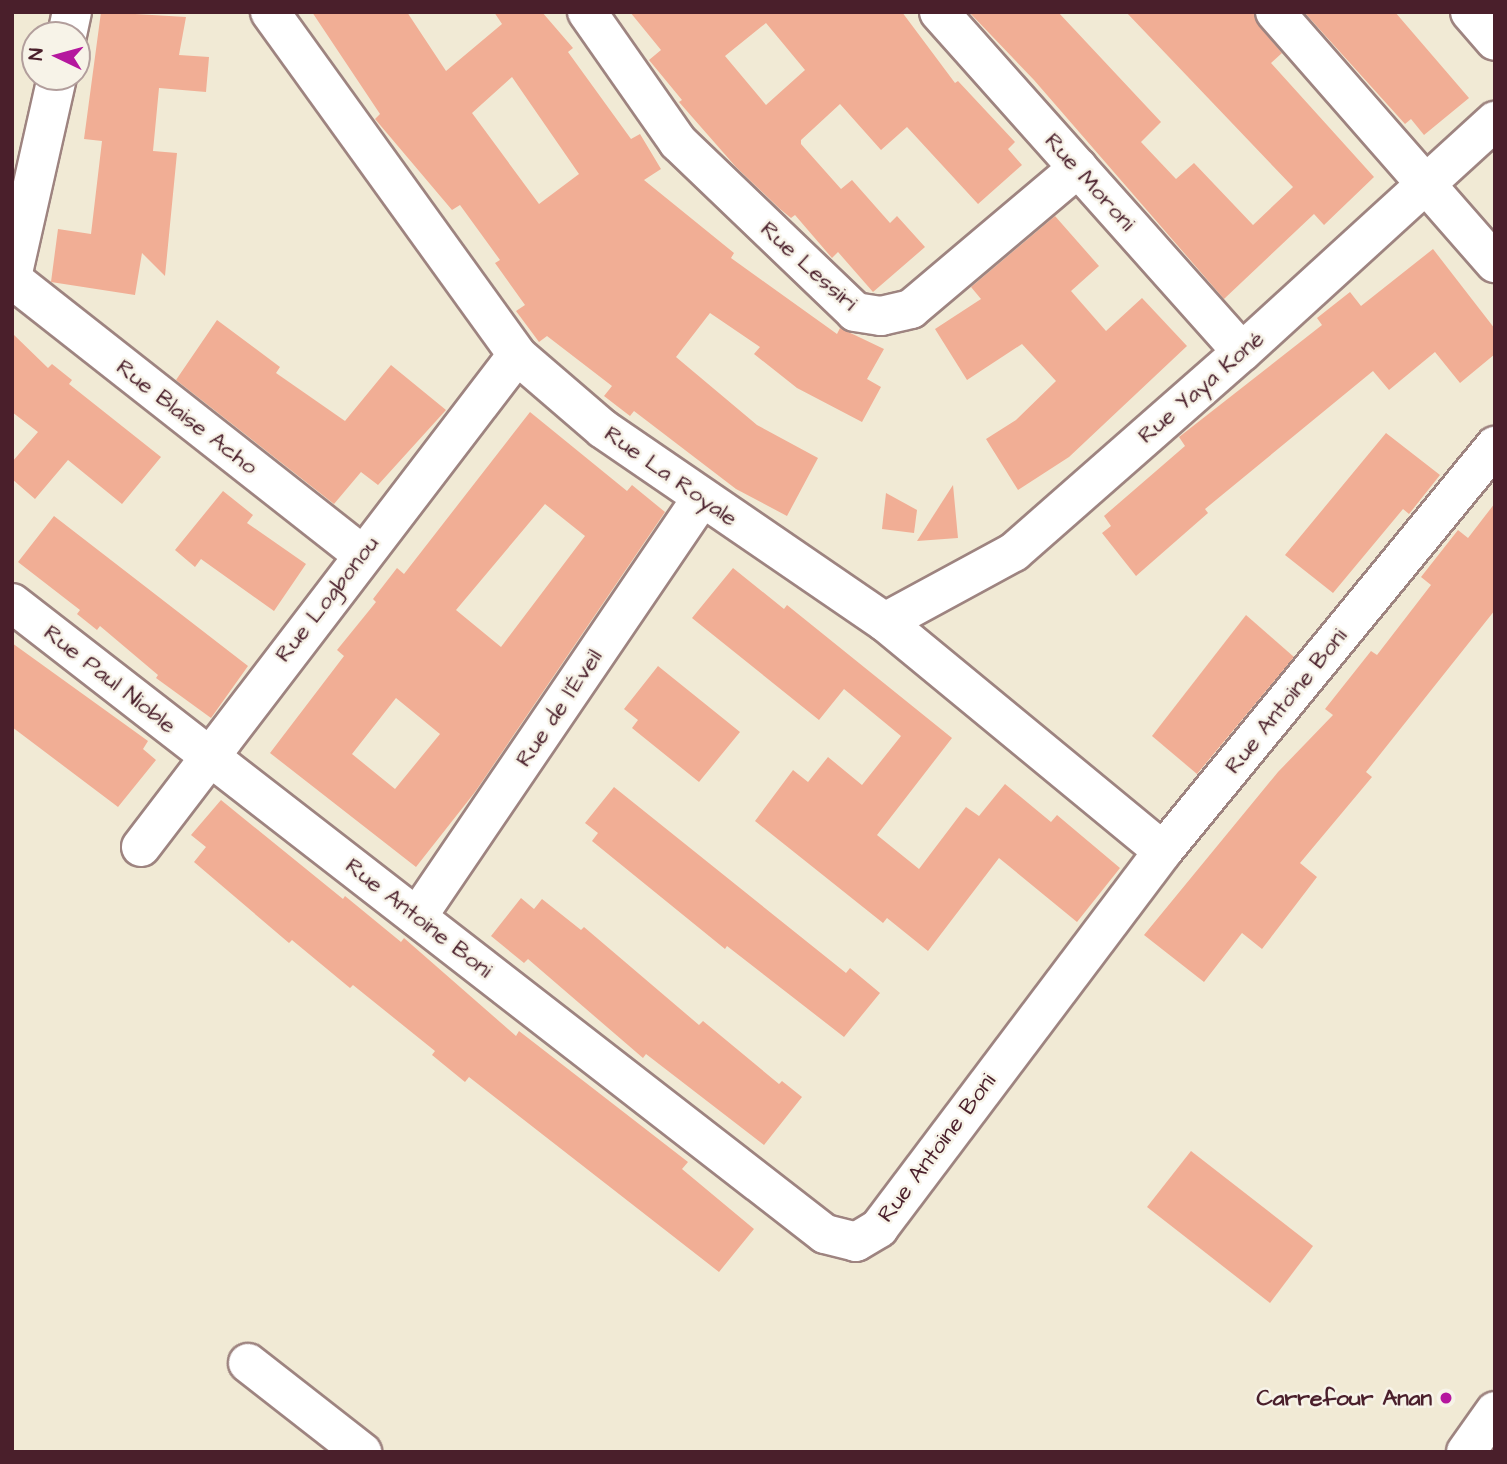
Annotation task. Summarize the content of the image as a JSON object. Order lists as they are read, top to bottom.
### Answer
{
  "streets": {
    "street": [
      "Rue Moroni",
      "Rue Lessiri",
      "Rue Yaya Koné",
      "Rue Blaise Acho",
      "Rue La Royale",
      "Rue Logbonou",
      "Rue Paul Nioble",
      "Rue Antoine Boni",
      "Rue de l'Éveil"
    ]
  },
  "crossings": [
    ["Rue Moroni", "Rue Lessiri"],
    ["Rue Moroni", "Rue Yaya Koné"],
    ["Rue Yaya Koné", "Rue La Royale"],
    ["Rue Blaise Acho", "Rue Logbonou"],
    ["Rue La Royale", "Rue Logbonou"],
    ["Rue La Royale", "Rue Antoine Boni"],
    ["Rue La Royale", "Rue de l'Éveil"],
    ["Rue Logbonou", "Rue Paul Nioble"],
    ["Rue Logbonou", "Rue Antoine Boni"],
    ["Rue Paul Nioble", "Rue Antoine Boni"],
    ["Rue Antoine Boni", "Rue de l'Éveil"]
  ],
  "places": ["Carrefour Anan"],
  "north": "left"
}
